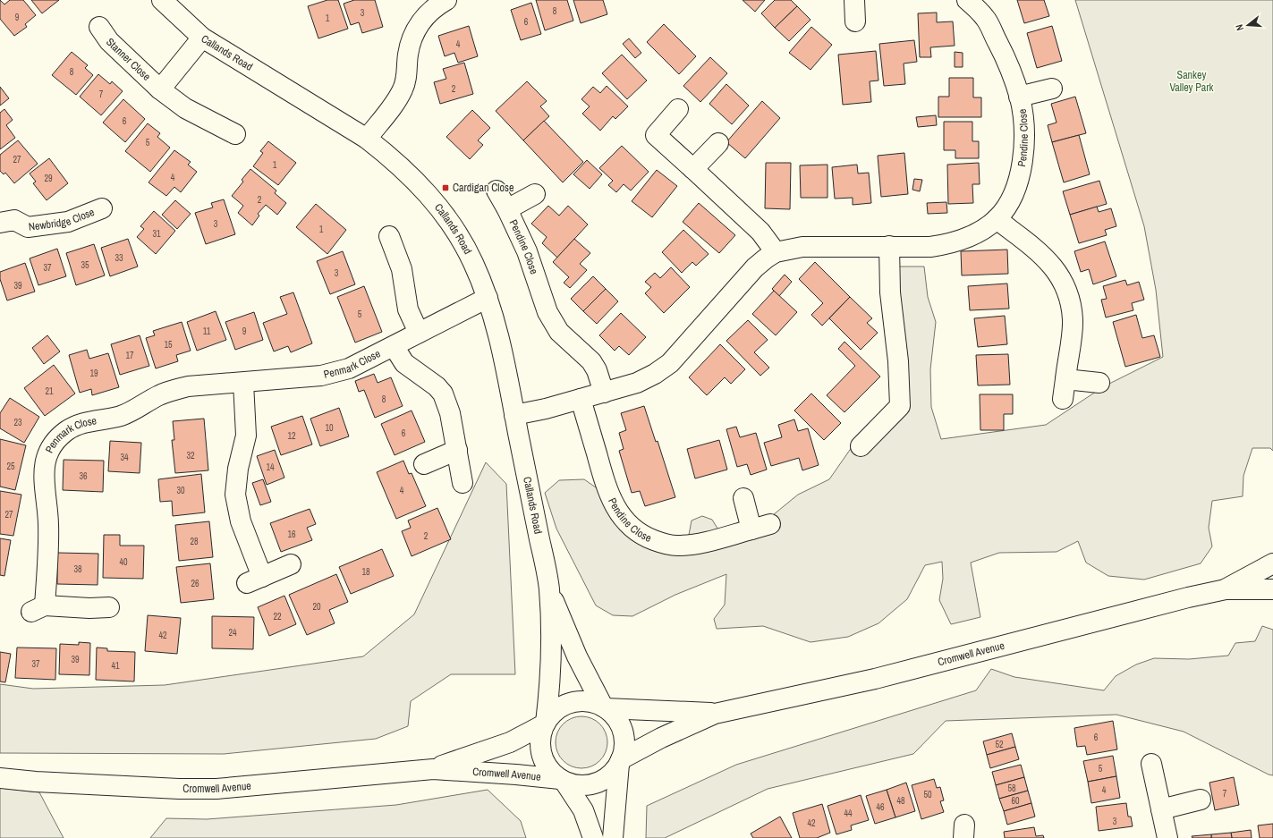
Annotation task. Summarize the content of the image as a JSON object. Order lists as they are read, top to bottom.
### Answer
{
  "streets": {
    "street": [
      "Callands Road",
      "Stanner Close",
      "Pendine Close",
      "Newbridge Close",
      "Penmark Close",
      "Cromwell Avenue"
    ]
  },
  "crossings": [
    ["Callands Road", "Stanner Close"],
    ["Callands Road", "Pendine Close"],
    ["Callands Road", "Penmark Close"],
    ["Callands Road", "Cromwell Avenue"]
  ],
  "parks": ["Sankey Valley Park"],
  "places": {
    "transit": ["Cardigan Close"]
  },
  "house_numbers": [
    "8",
    "3",
    "9",
    "1",
    "6",
    "4",
    "8",
    "2",
    "7",
    "6",
    "5",
    "27",
    "1",
    "4",
    "29",
    "2",
    "3",
    "1",
    "31",
    "33",
    "35",
    "37",
    "3",
    "39",
    "5",
    "11",
    "9",
    "15",
    "17",
    "19",
    "21",
    "8",
    "23",
    "10",
    "6",
    "12",
    "32",
    "34",
    "25",
    "14",
    "36",
    "30",
    "4",
    "27",
    "16",
    "2",
    "28",
    "40",
    "38",
    "18",
    "26",
    "20",
    "22",
    "24",
    "42",
    "39",
    "37",
    "41",
    "6",
    "52",
    "5",
    "58",
    "4",
    "7",
    "50",
    "48",
    "60",
    "46",
    "44",
    "3",
    "42"
  ],
  "north": "left"
}
